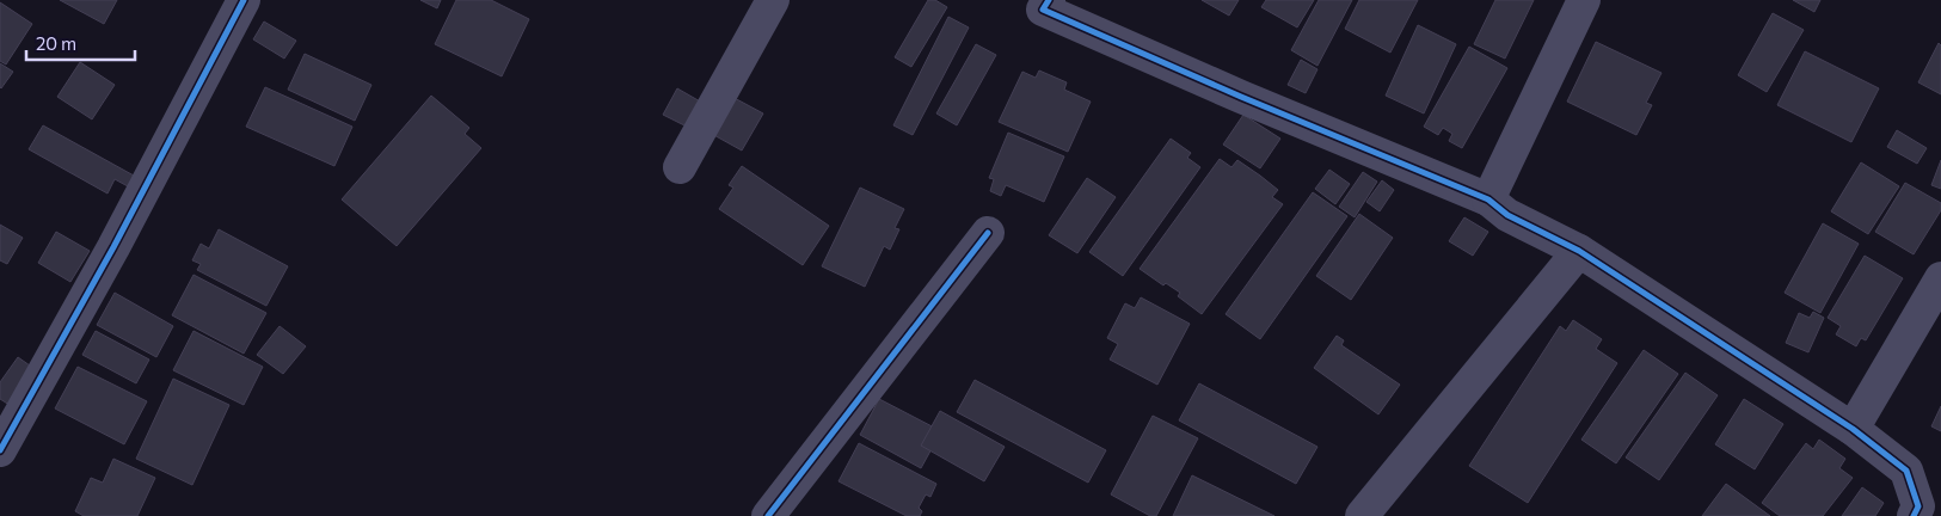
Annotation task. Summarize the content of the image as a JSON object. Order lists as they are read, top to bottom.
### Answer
{
  "scale_bar": "20 m"
}
